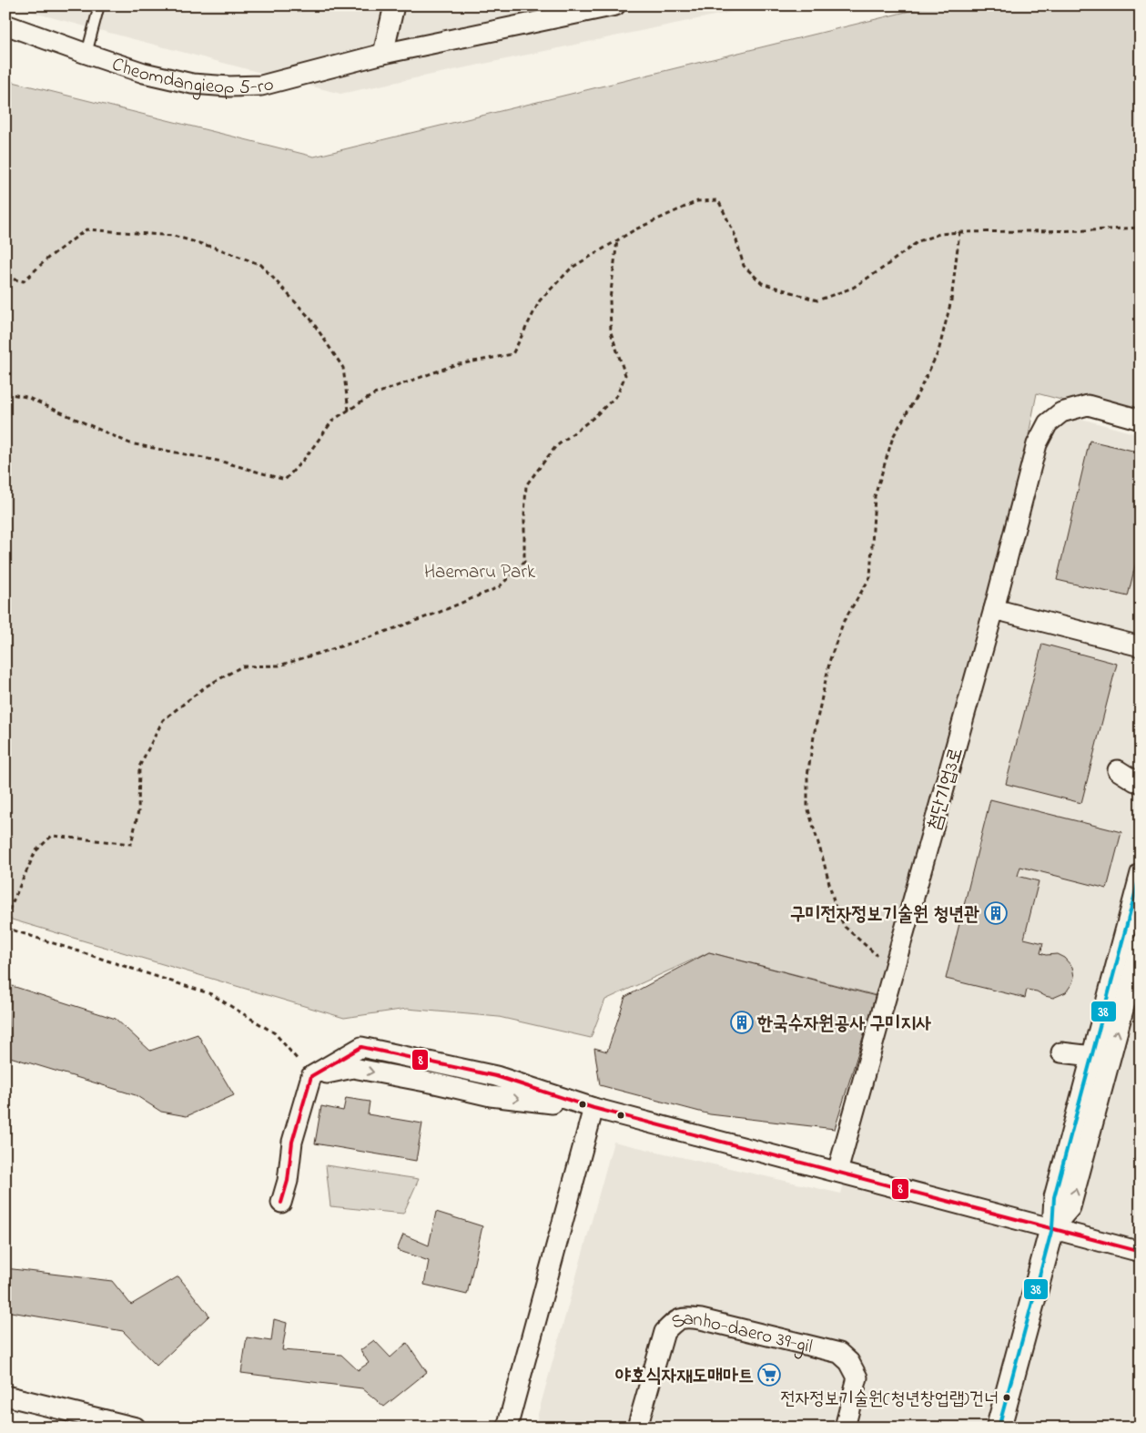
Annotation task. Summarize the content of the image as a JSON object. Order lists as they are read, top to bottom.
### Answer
{
  "streets": {
    "street": ["Cheomdangieop 5-ro", "첨단기업3로", "Sanho-daero 39-gil"]
  },
  "parks": ["Haemaru Park"],
  "places": {
    "building": ["구미전자정보기술원 청년관", "한국수자원공사 구미지사"],
    "supermarket": ["야호식자재도매마트"],
    "other": ["전자정보기술원(청년창업랩)건너"]
  },
  "lines": ["transit line 38", "transit line 8"]
}
